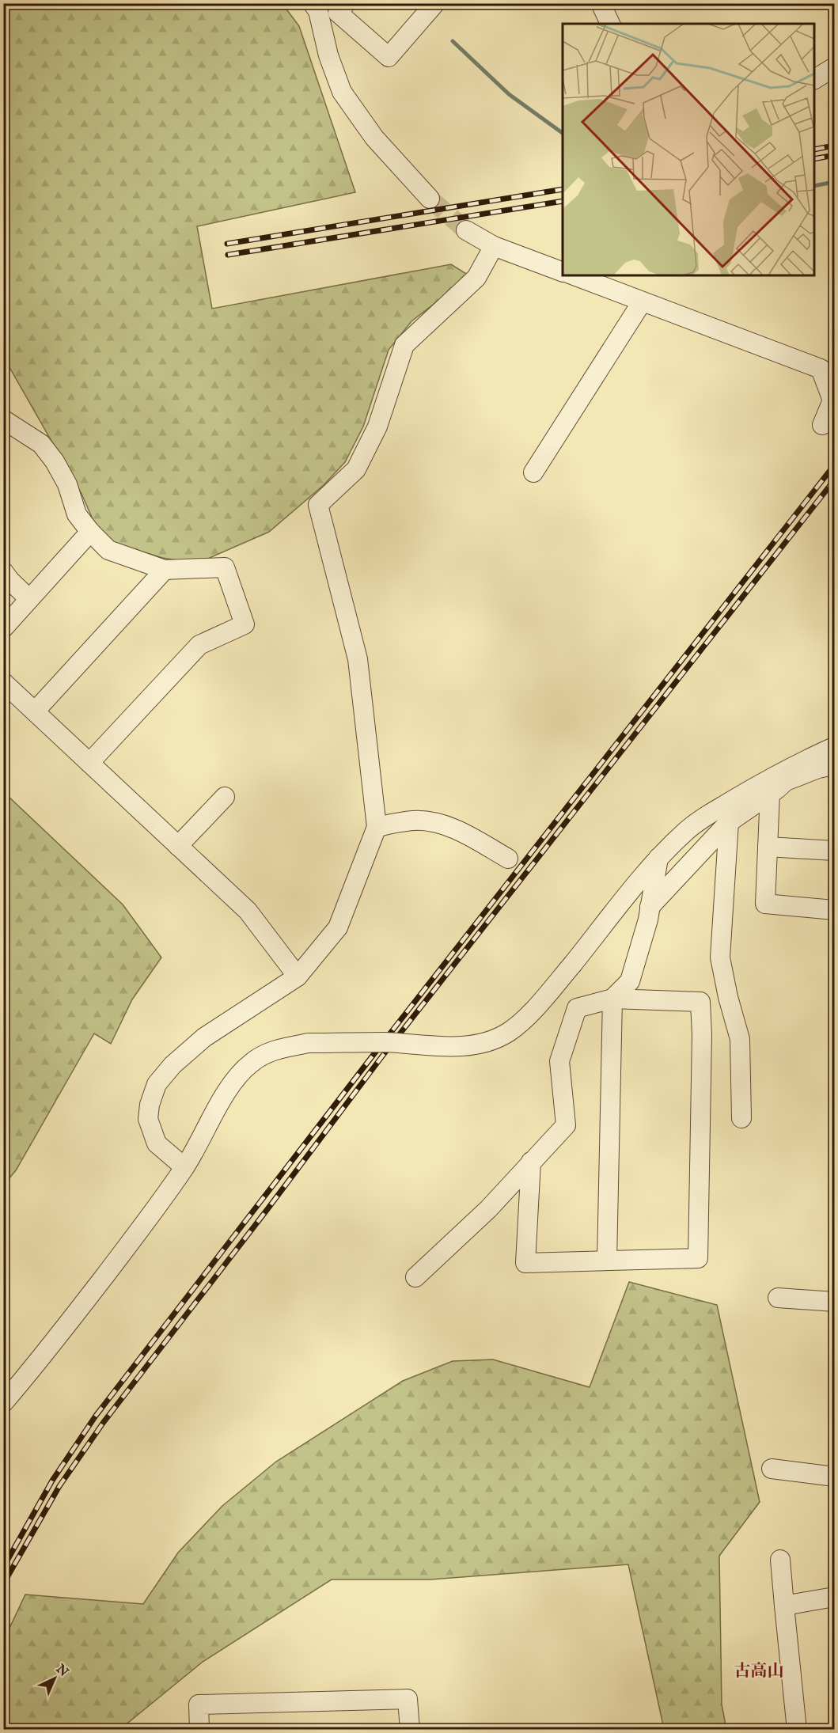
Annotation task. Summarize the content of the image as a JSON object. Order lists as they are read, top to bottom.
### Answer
{
  "districts": ["古高山"],
  "north": "top right"
}
